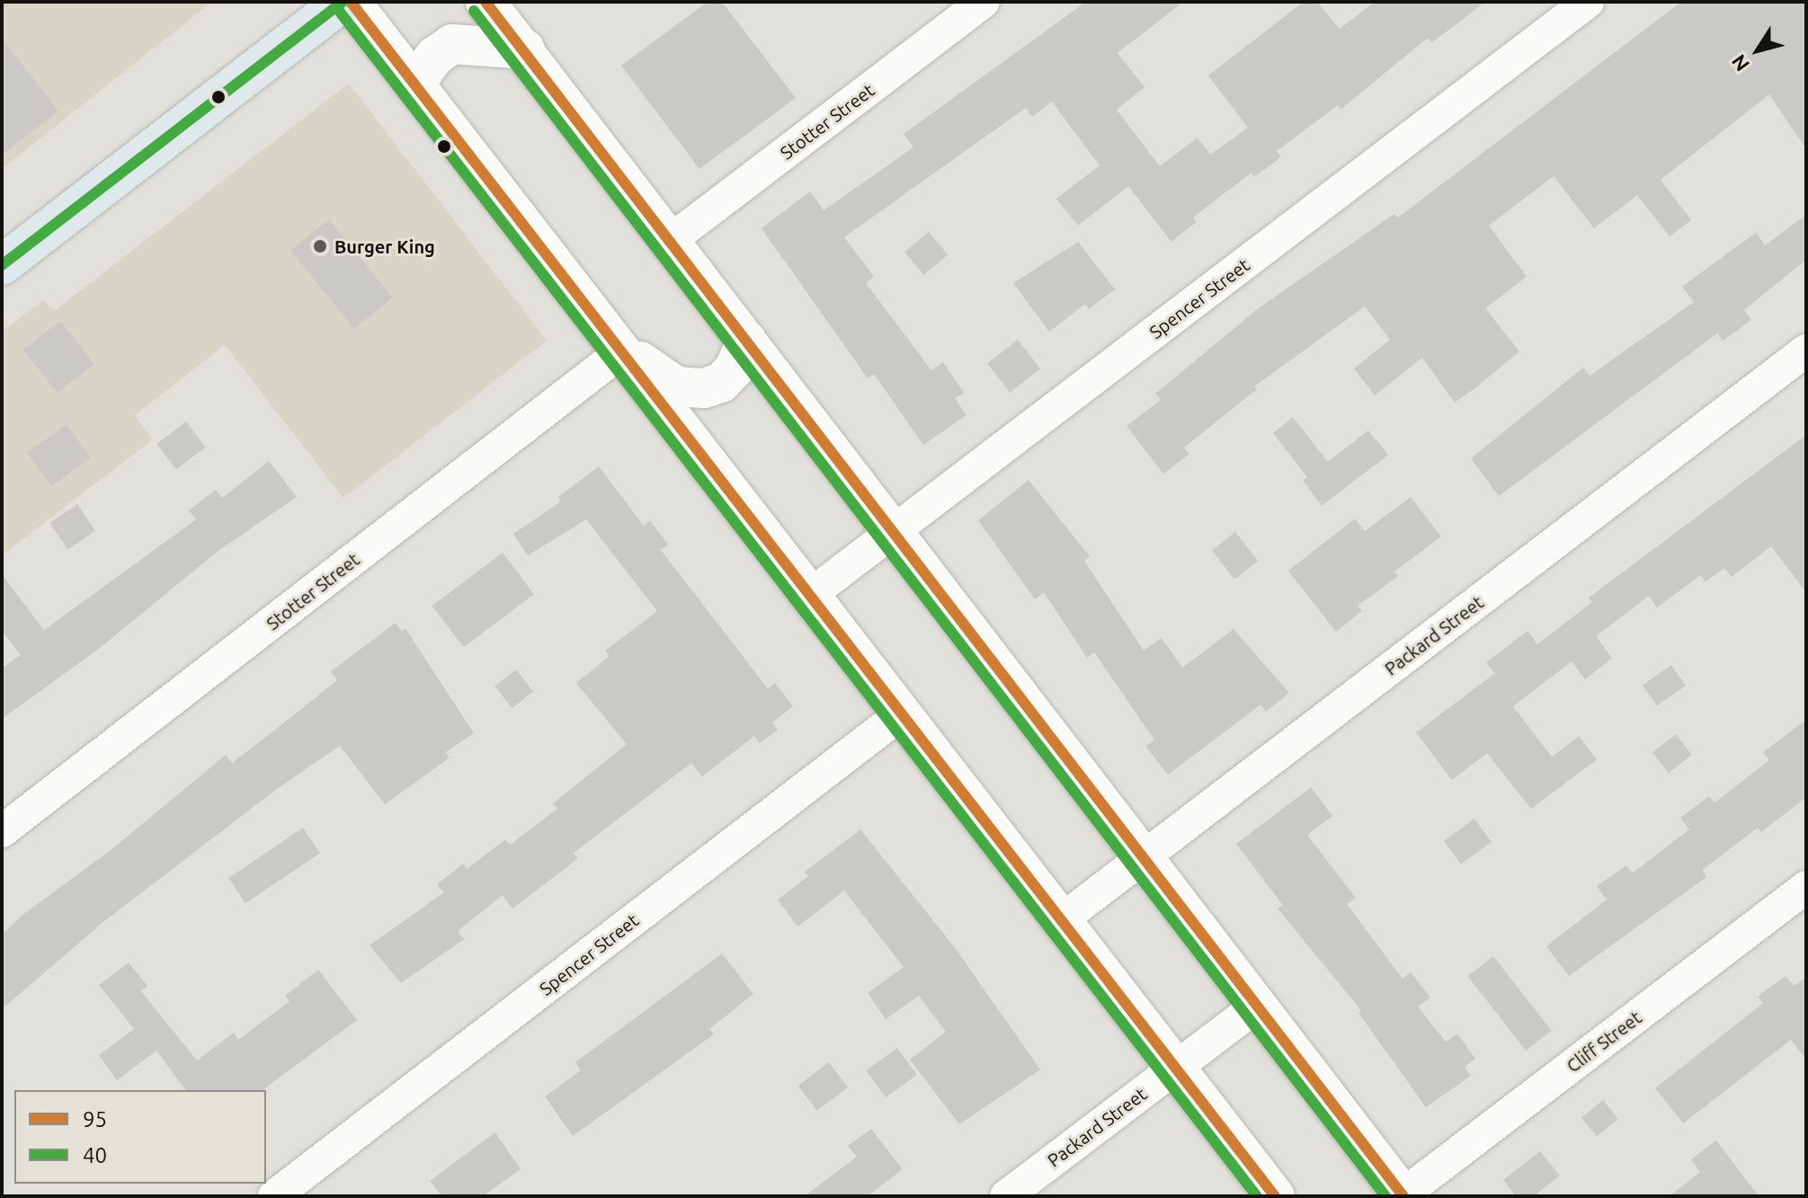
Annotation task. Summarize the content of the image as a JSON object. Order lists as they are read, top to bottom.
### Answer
{
  "streets": {
    "street": [
      "Stotter Street",
      "Spencer Street",
      "Packard Street",
      "Cliff Street"
    ]
  },
  "places": ["Burger King"],
  "lines": ["transit line 95", "transit line 40"],
  "legend": ["95", "40"],
  "north": "bottom left"
}
